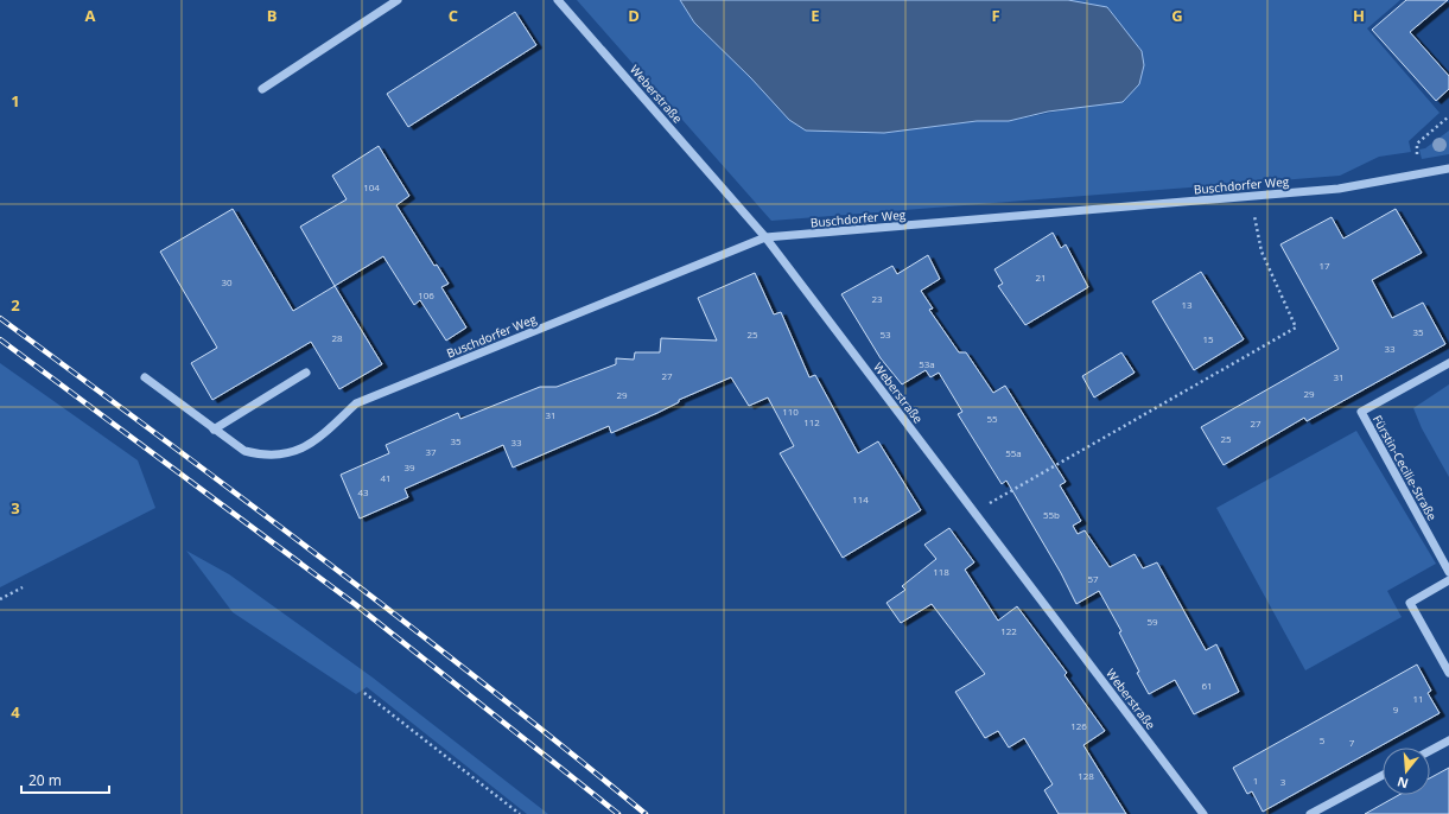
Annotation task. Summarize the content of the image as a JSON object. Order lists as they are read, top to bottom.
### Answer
{
  "streets": {
    "street": ["Weberstraße", "Buschdorfer Weg", "Fürstin-Cecilie-Straße"]
  },
  "crossings": [
    ["Weberstraße", "Buschdorfer Weg"]
  ],
  "house_numbers": [
    "104",
    "17",
    "21",
    "30",
    "106",
    "23",
    "13",
    "35",
    "25",
    "53",
    "28",
    "15",
    "33",
    "53a",
    "27",
    "31",
    "29",
    "29",
    "110",
    "31",
    "55",
    "112",
    "27",
    "25",
    "35",
    "33",
    "37",
    "55a",
    "39",
    "41",
    "43",
    "114",
    "55b",
    "118",
    "57",
    "59",
    "122",
    "61",
    "11",
    "9",
    "126",
    "5",
    "7",
    "128",
    "1",
    "3"
  ],
  "scale_bar": "20 m",
  "north": "bottom",
  "grid": {
    "columns": [
      "A",
      "B",
      "C",
      "D",
      "E",
      "F",
      "G",
      "H"
    ],
    "rows": [
      "1",
      "2",
      "3",
      "4"
    ]
  }
}
